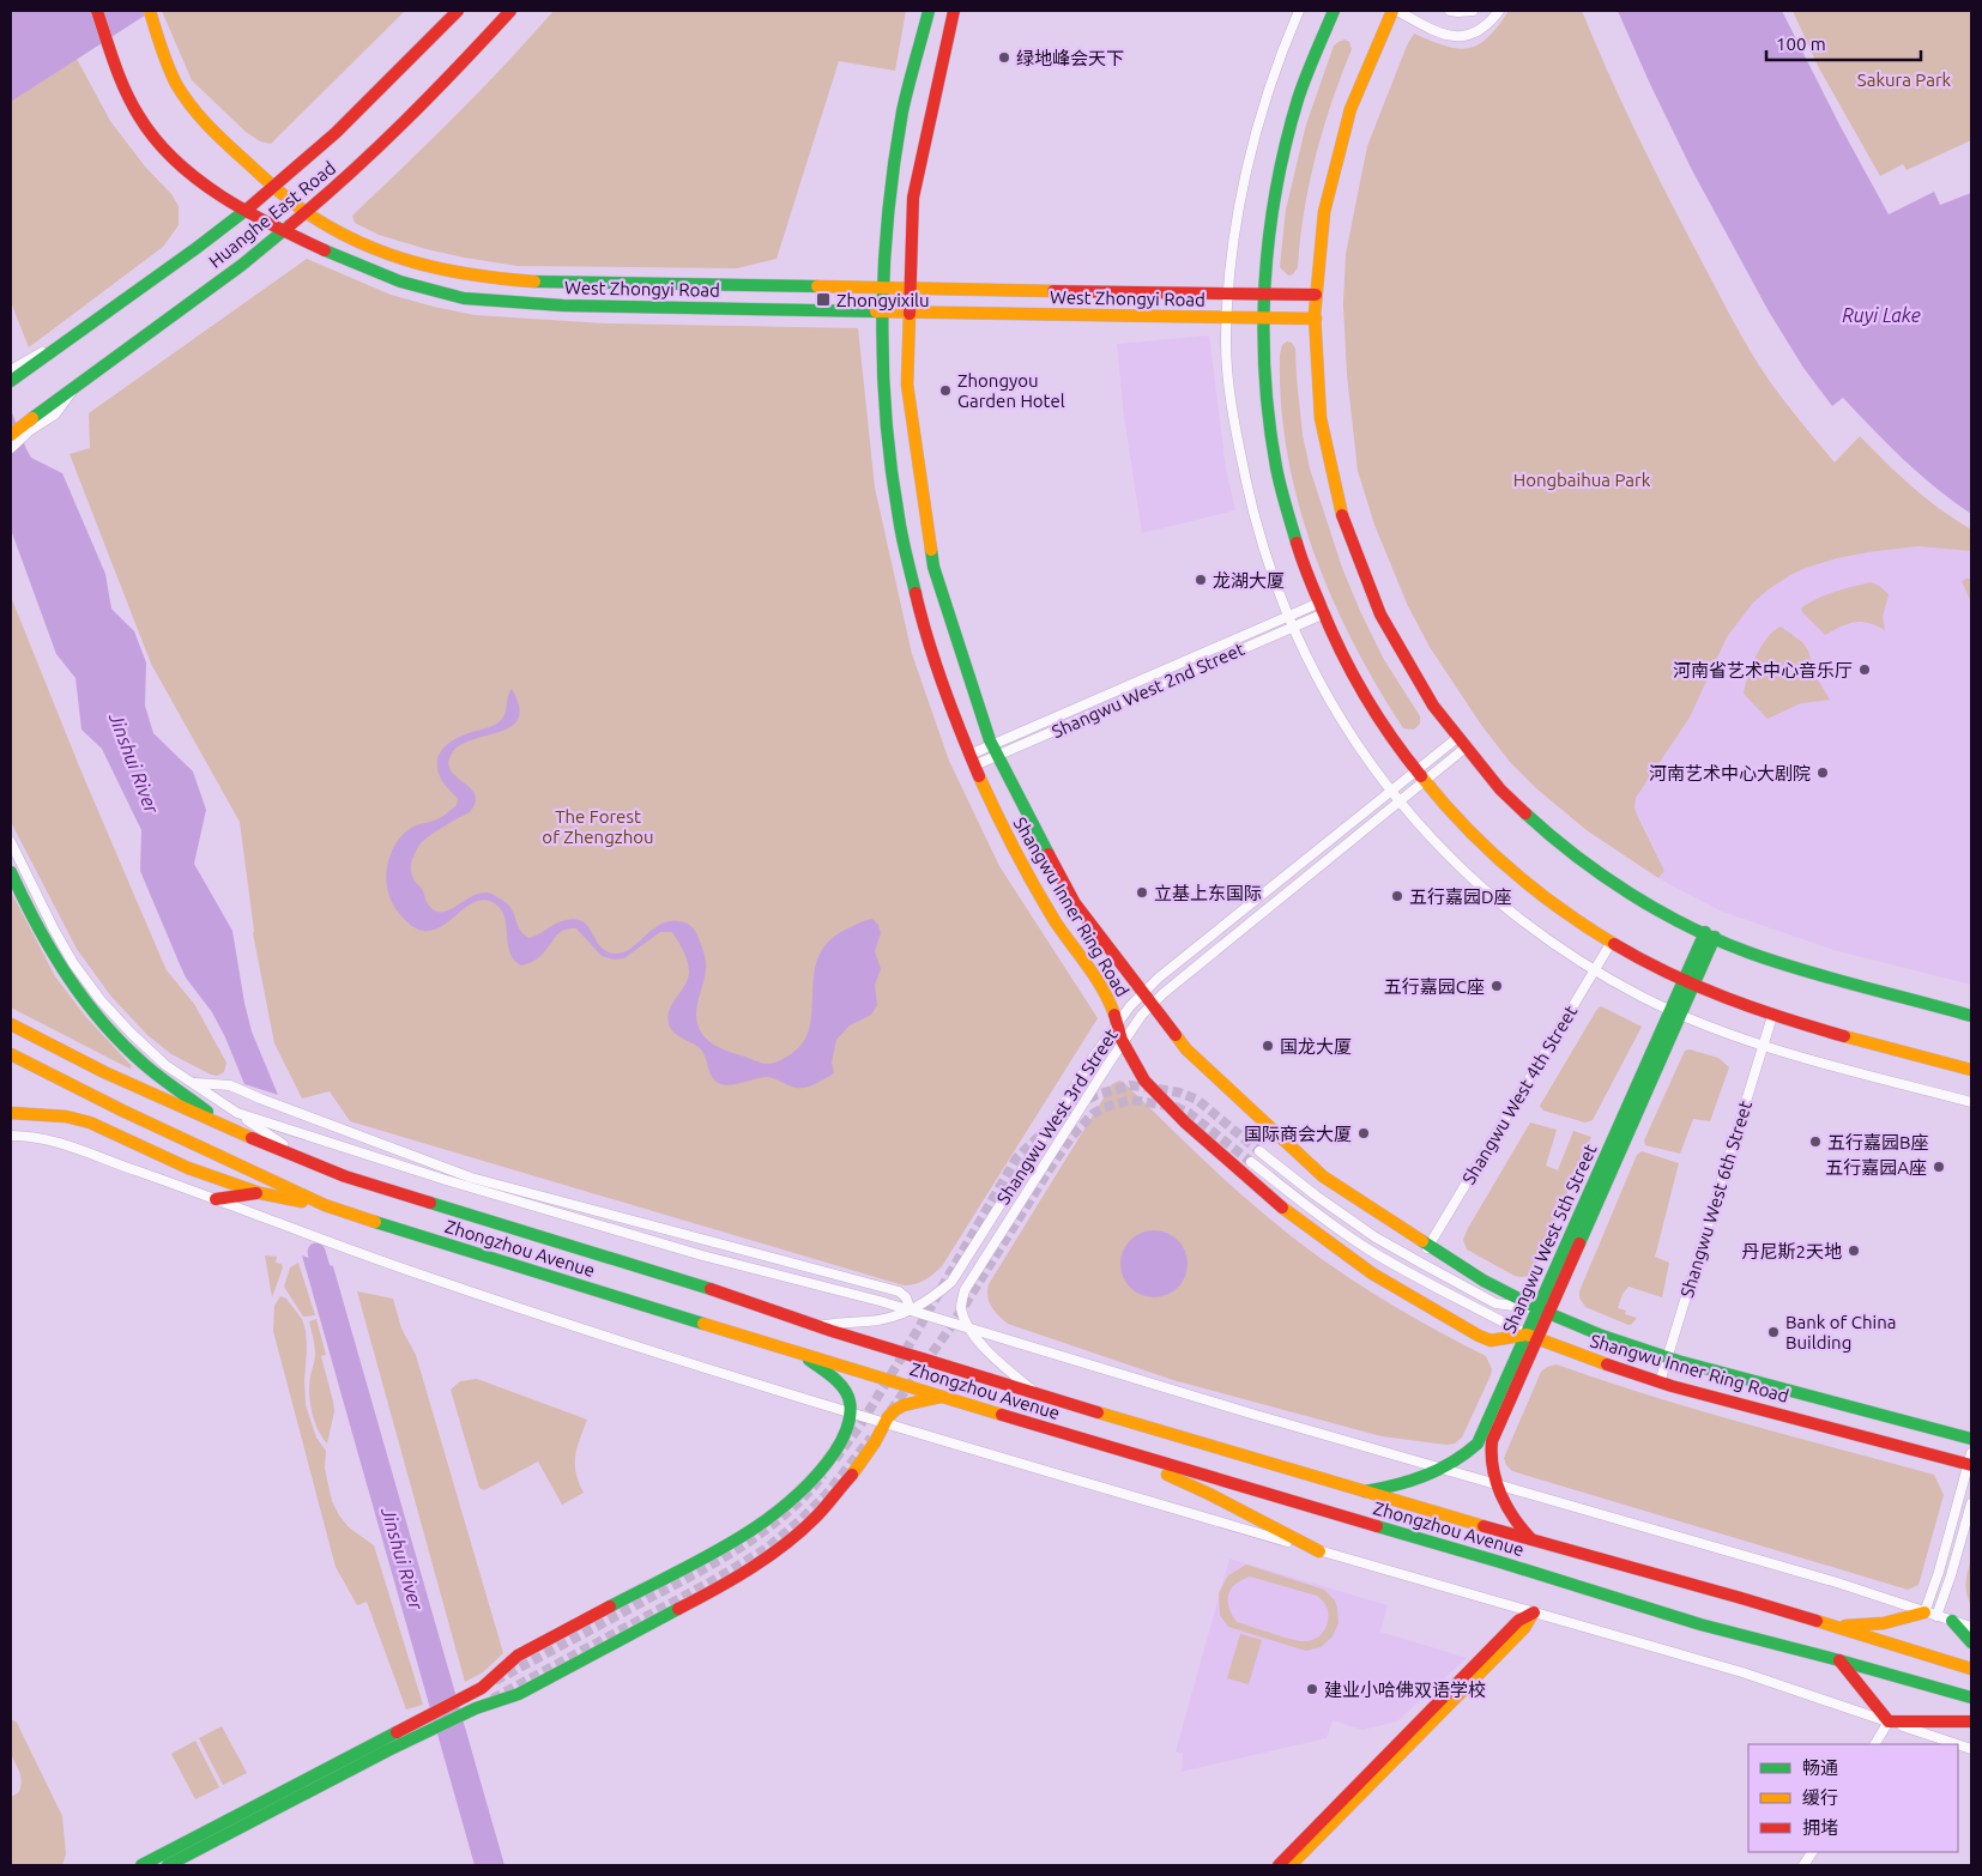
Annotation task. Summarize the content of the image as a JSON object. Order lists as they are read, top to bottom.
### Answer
{
  "streets": {
    "main road": [
      "Huanghe East Road",
      "West Zhongyi Road",
      "Shangwu Inner Ring Road",
      "Shangwu West 5th Street",
      "Zhongzhou Avenue"
    ],
    "street": [
      "Shangwu West 2nd Street",
      "Shangwu West 4th Street",
      "Shangwu West 3rd Street",
      "Shangwu West 6th Street"
    ]
  },
  "crossings": [
    ["Huanghe East Road", "West Zhongyi Road"],
    ["West Zhongyi Road", "Shangwu Inner Ring Road"],
    ["Shangwu West 2nd Street", "Shangwu Inner Ring Road"],
    ["Shangwu Inner Ring Road", "Shangwu West 4th Street"],
    ["Shangwu Inner Ring Road", "Shangwu West 3rd Street"],
    ["Shangwu Inner Ring Road", "Shangwu West 6th Street"],
    ["Shangwu Inner Ring Road", "Shangwu West 5th Street"],
    ["Shangwu West 3rd Street", "Zhongzhou Avenue"],
    ["Shangwu West 5th Street", "Zhongzhou Avenue"]
  ],
  "water": ["Ruyi Lake", "Jinshui River"],
  "parks": ["Sakura Park", "Hongbaihua Park", "The Forest of Zhengzhou"],
  "places": {
    "other": [
      "绿地峰会天下",
      "Zhongyou Garden Hotel",
      "龙湖大厦",
      "河南省艺术中心音乐厅",
      "河南艺术中心大剧院",
      "立基上东国际",
      "五行嘉园D座",
      "五行嘉园C座",
      "国龙大厦",
      "国际商会大厦",
      "五行嘉园B座",
      "五行嘉园A座",
      "丹尼斯2天地",
      "Bank of China Building",
      "建业小哈佛双语学校"
    ],
    "transit": ["Zhongyixilu"]
  },
  "legend": ["畅通", "缓行", "拥堵"],
  "scale_bar": "100 m"
}
